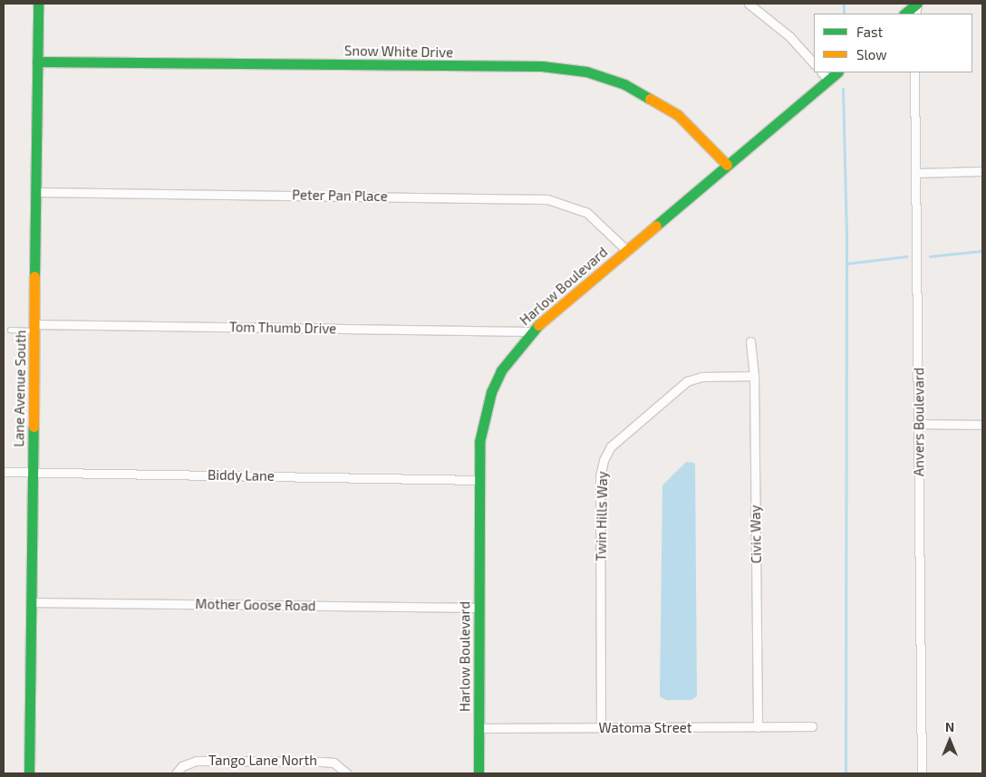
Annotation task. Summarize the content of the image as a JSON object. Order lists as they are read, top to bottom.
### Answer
{
  "streets": {
    "street": [
      "Snow White Drive",
      "Peter Pan Place",
      "Harlow Boulevard",
      "Tom Thumb Drive",
      "Lane Avenue South",
      "Anvers Boulevard",
      "Biddy Lane",
      "Twin Hills Way",
      "Civic Way",
      "Mother Goose Road",
      "Watoma Street",
      "Tango Lane North"
    ]
  },
  "crossings": [
    ["Snow White Drive", "Harlow Boulevard"],
    ["Snow White Drive", "Lane Avenue South"],
    ["Peter Pan Place", "Harlow Boulevard"],
    ["Peter Pan Place", "Lane Avenue South"],
    ["Harlow Boulevard", "Tom Thumb Drive"],
    ["Harlow Boulevard", "Biddy Lane"],
    ["Harlow Boulevard", "Mother Goose Road"],
    ["Harlow Boulevard", "Watoma Street"],
    ["Tom Thumb Drive", "Lane Avenue South"],
    ["Lane Avenue South", "Biddy Lane"],
    ["Lane Avenue South", "Mother Goose Road"],
    ["Twin Hills Way", "Civic Way"],
    ["Twin Hills Way", "Watoma Street"],
    ["Civic Way", "Watoma Street"]
  ],
  "legend": ["Fast", "Slow"],
  "north": "top"
}
